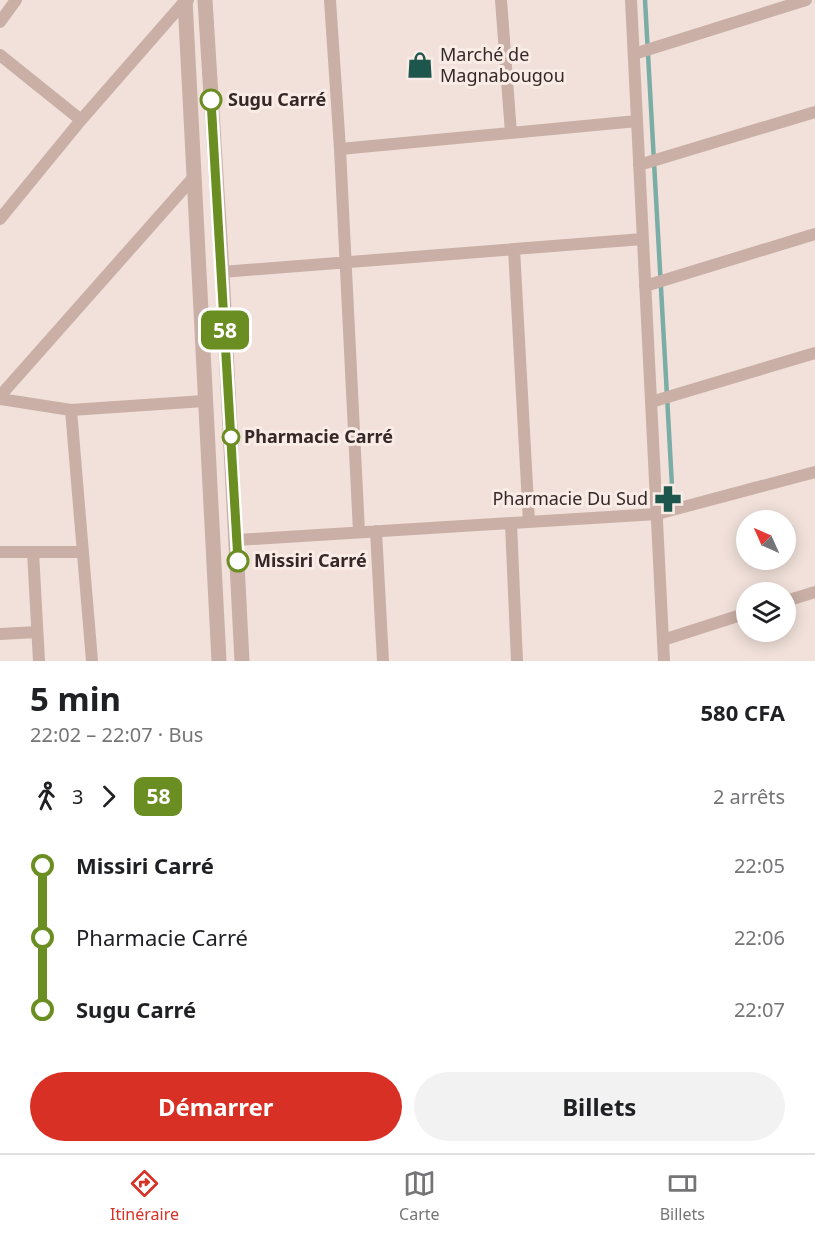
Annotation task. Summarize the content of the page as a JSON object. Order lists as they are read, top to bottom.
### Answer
{
  "places": {
    "shop": ["Marché de Magnabougou"],
    "other": ["Sugu Carré", "Pharmacie Carré", "Missiri Carré"],
    "pharmacy": ["Pharmacie Du Sud"]
  },
  "lines": ["bus line 58"],
  "north": "top left",
  "page": {
    "on_map": "58",
    "heading": ["5 min", "22:02 – 22:07 · Bus", "580 CFA"],
    "legs": ["3", "58", "2 arrêts"],
    "list": [
      {
        "name": "Missiri Carré",
        "value": "22:05"
      },
      {
        "name": "Pharmacie Carré",
        "value": "22:06"
      },
      {
        "name": "Sugu Carré",
        "value": "22:07"
      }
    ],
    "buttons": ["Démarrer", "Billets"],
    "tabs": ["Itinéraire", "Carte", "Billets"]
  }
}
